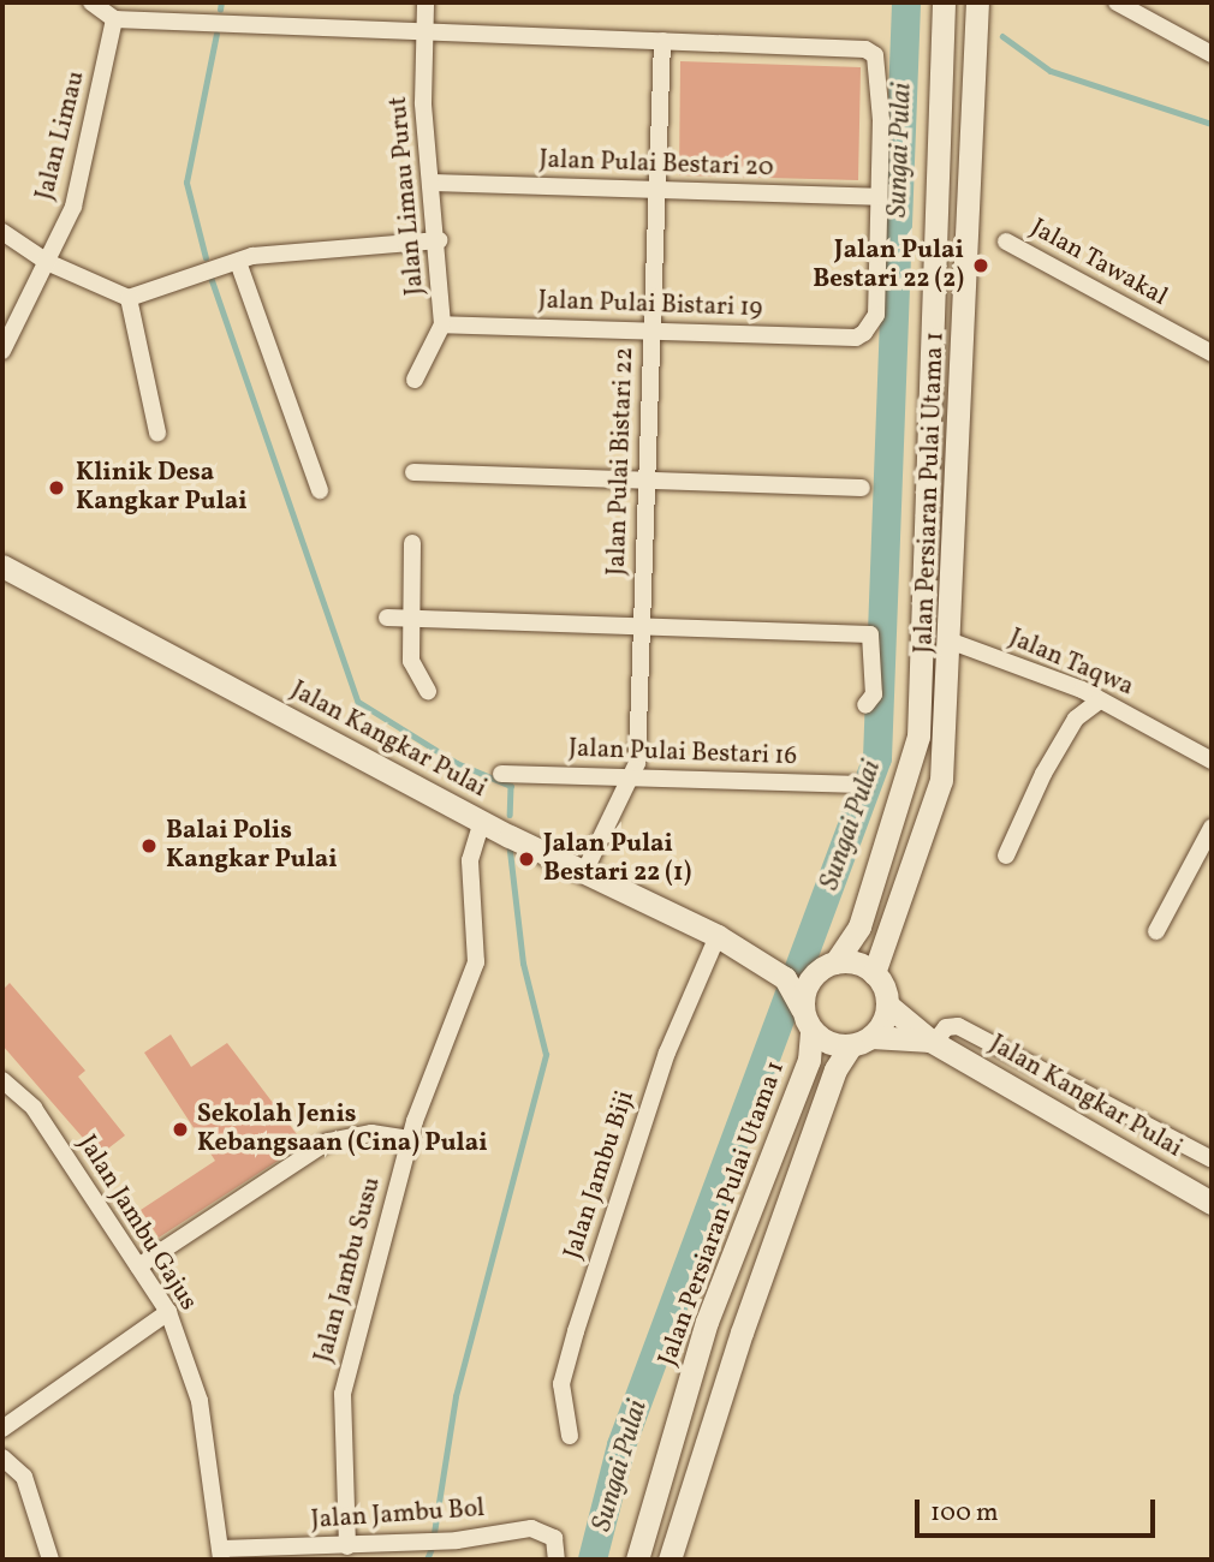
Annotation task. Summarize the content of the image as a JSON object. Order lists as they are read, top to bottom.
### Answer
{
  "streets": {
    "main road": ["Jalan Persiaran Pulai Utama 1", "Jalan Kangkar Pulai"],
    "street": [
      "Jalan Limau",
      "Jalan Pulai Bestari 20",
      "Jalan Limau Purut",
      "Jalan Tawakal",
      "Jalan Pulai Bistari 19",
      "Jalan Pulai Bistari 22",
      "Jalan Taqwa",
      "Jalan Pulai Bestari 16",
      "Jalan Jambu Biji",
      "Jalan Jambu Gajus",
      "Jalan Jambu Susu",
      "Jalan Jambu Bol"
    ]
  },
  "crossings": [
    ["Jalan Pulai Bestari 20", "Jalan Limau Purut"],
    ["Jalan Pulai Bestari 20", "Jalan Pulai Bistari 19"],
    ["Jalan Pulai Bestari 20", "Jalan Pulai Bistari 22"],
    ["Jalan Limau Purut", "Jalan Pulai Bistari 19"],
    ["Jalan Pulai Bistari 19", "Jalan Pulai Bistari 22"],
    ["Jalan Pulai Bistari 22", "Jalan Kangkar Pulai"],
    ["Jalan Pulai Bistari 22", "Jalan Pulai Bestari 16"],
    ["Jalan Persiaran Pulai Utama 1", "Jalan Taqwa"],
    ["Jalan Persiaran Pulai Utama 1", "Jalan Kangkar Pulai"],
    ["Jalan Kangkar Pulai", "Jalan Jambu Biji"],
    ["Jalan Kangkar Pulai", "Jalan Jambu Susu"],
    ["Jalan Jambu Gajus", "Jalan Jambu Bol"],
    ["Jalan Jambu Susu", "Jalan Jambu Bol"]
  ],
  "water": ["Sungai Pulai"],
  "places": [
    "Jalan Pulai Bestari 22 (2)",
    "Klinik Desa Kangkar Pulai",
    "Balai Polis Kangkar Pulai",
    "Jalan Pulai Bestari 22 (1)",
    "Sekolah Jenis Kebangsaan (Cina) Pulai"
  ],
  "scale_bar": "100 m"
}
